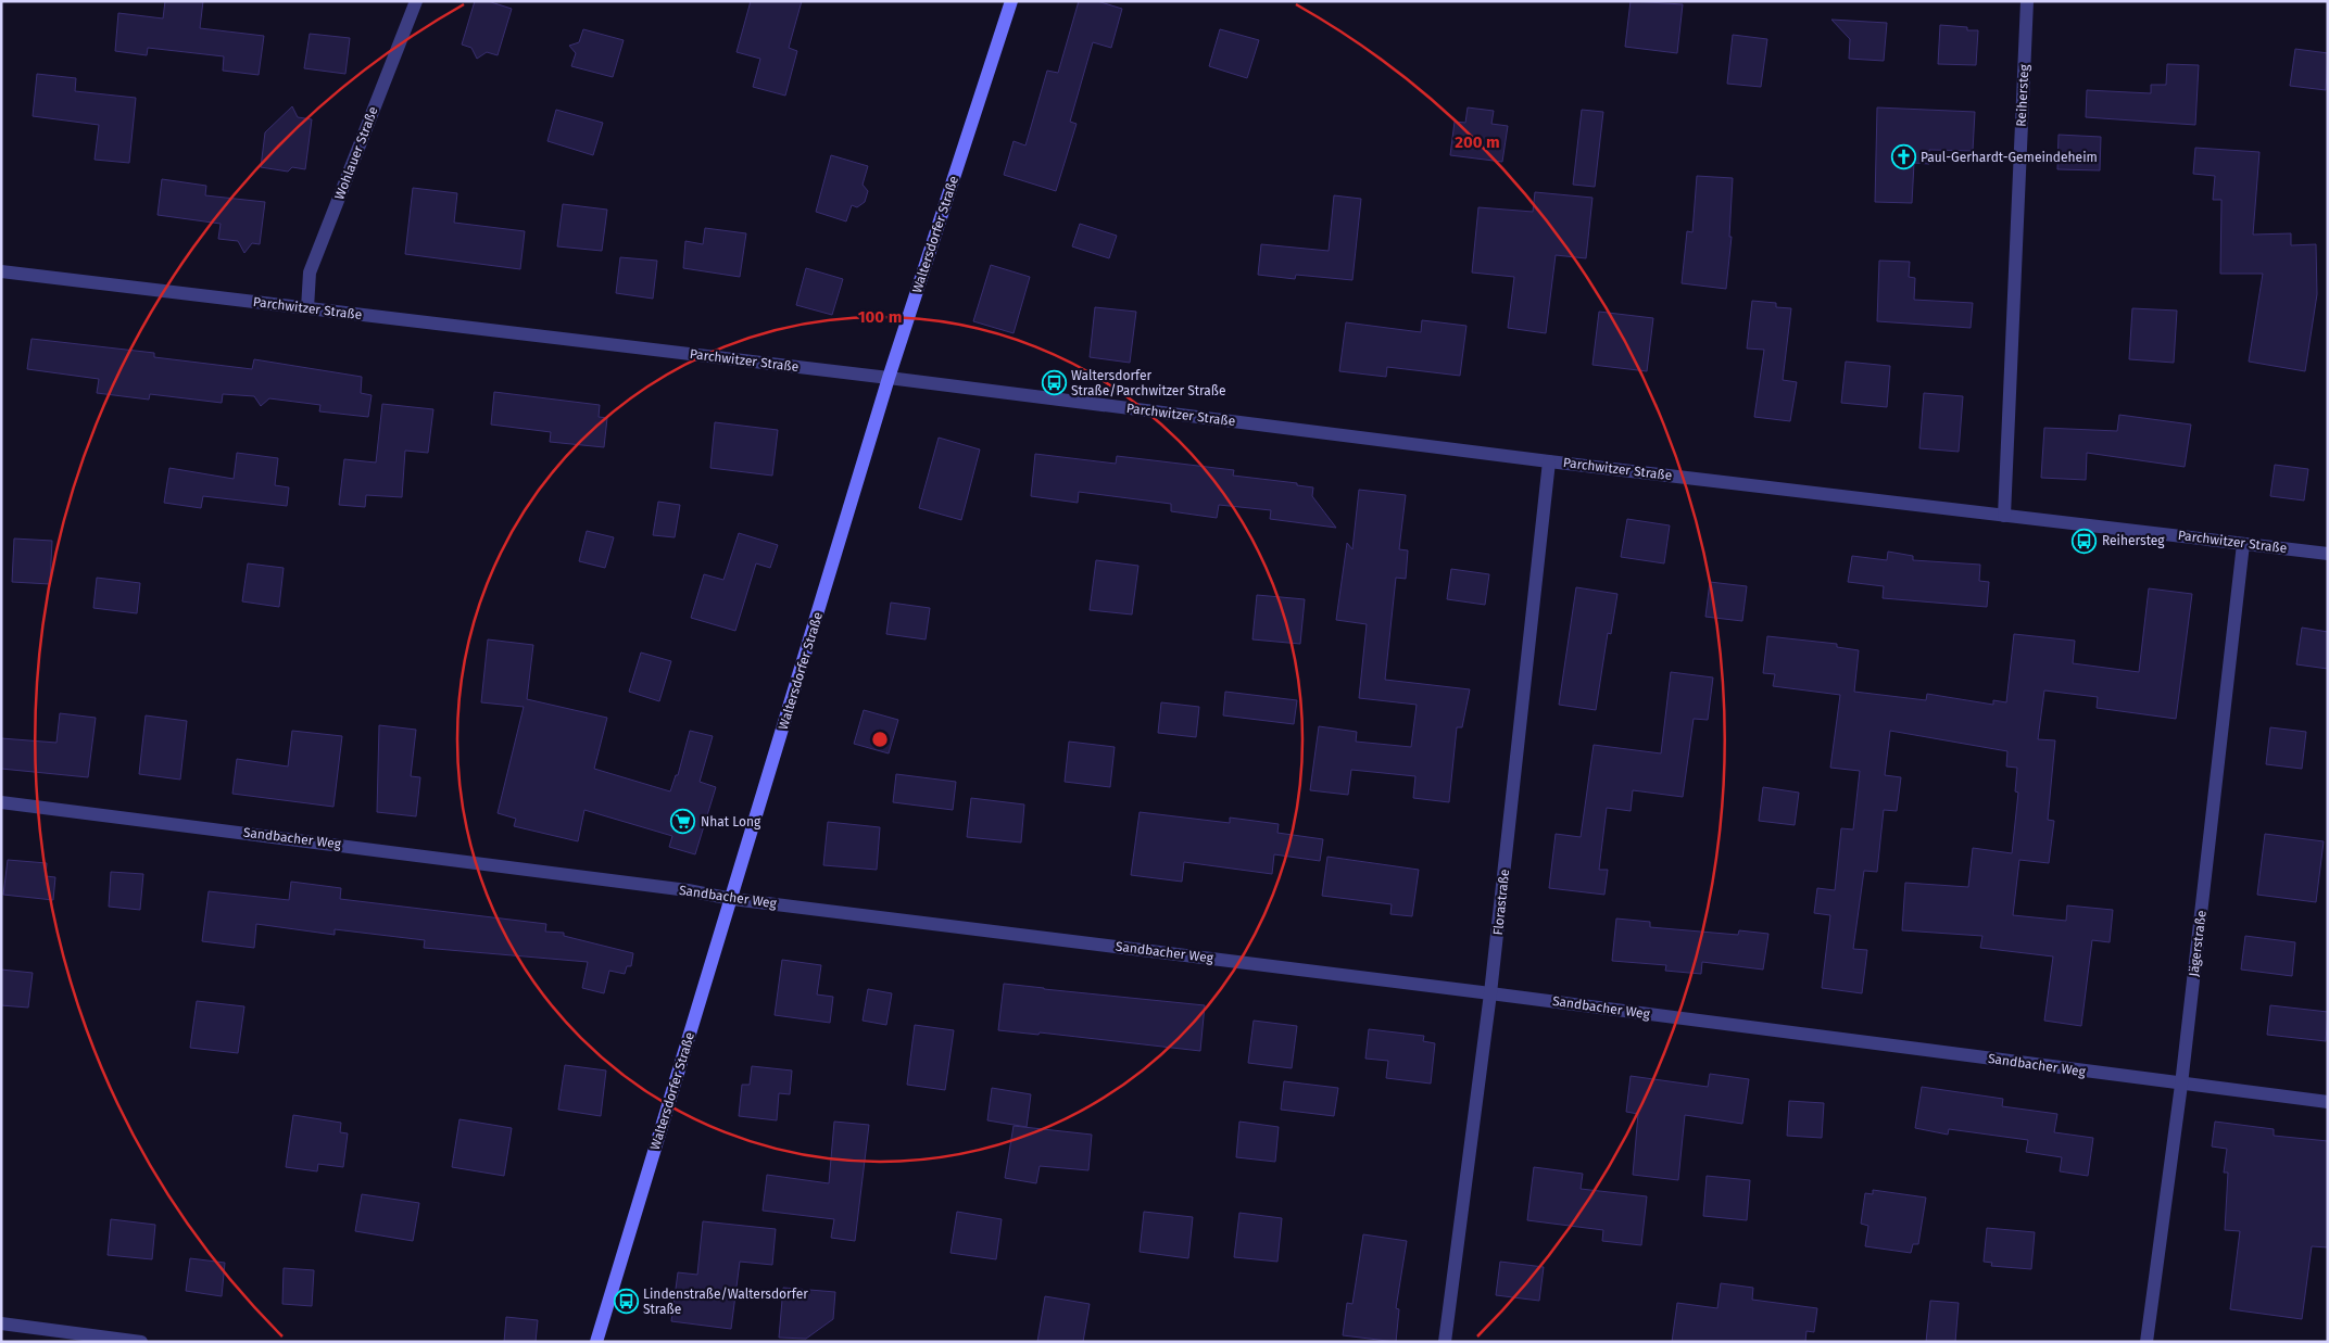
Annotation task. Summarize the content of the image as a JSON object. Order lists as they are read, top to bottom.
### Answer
{
  "streets": {
    "street": [
      "Reihersteg",
      "Wohlauer Straße",
      "Waltersdorfer Straße",
      "Parchwitzer Straße",
      "Sandbacher Weg",
      "Florastraße",
      "Jägerstraße"
    ]
  },
  "crossings": [
    ["Reihersteg", "Parchwitzer Straße"],
    ["Wohlauer Straße", "Parchwitzer Straße"],
    ["Waltersdorfer Straße", "Parchwitzer Straße"],
    ["Waltersdorfer Straße", "Sandbacher Weg"],
    ["Parchwitzer Straße", "Florastraße"],
    ["Parchwitzer Straße", "Jägerstraße"],
    ["Sandbacher Weg", "Florastraße"],
    ["Sandbacher Weg", "Jägerstraße"]
  ],
  "places": {
    "church": ["Paul-Gerhardt-Gemeindeheim"],
    "bus stop": ["Waltersdorfer Straße/Parchwitzer Straße", "Reihersteg", "Lindenstraße/Waltersdorfer Straße"],
    "supermarket": ["Nhat Long"]
  },
  "rings": ["200 m", "100 m"]
}
